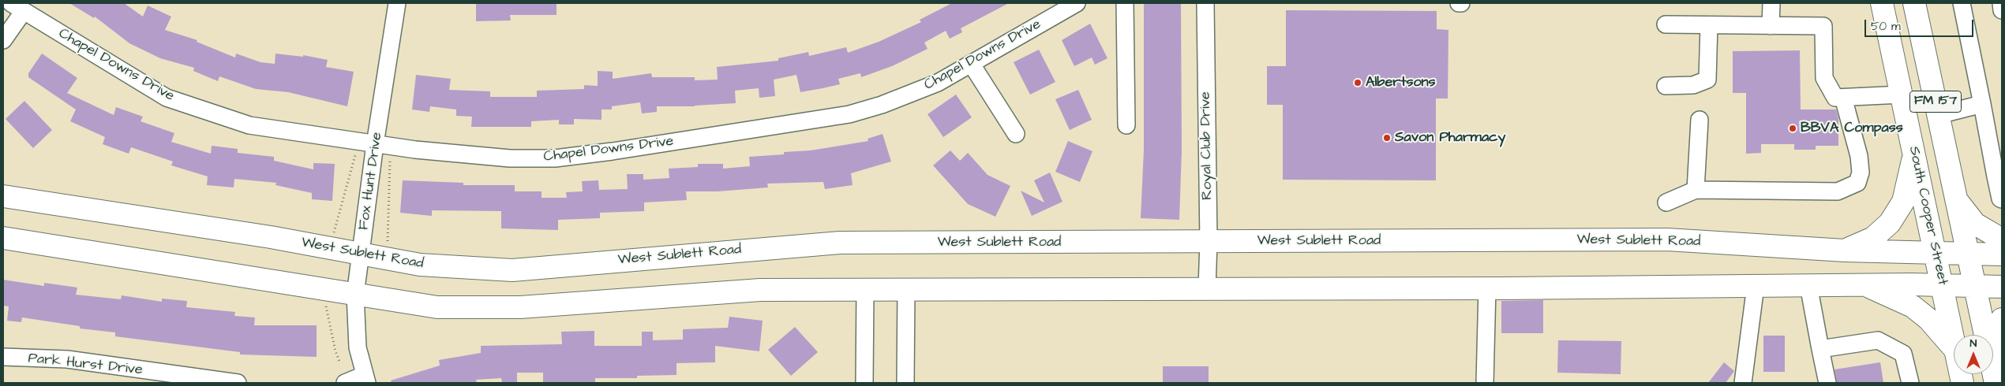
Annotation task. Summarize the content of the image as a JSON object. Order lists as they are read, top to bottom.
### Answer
{
  "streets": {
    "main road": ["FM 157", "South Cooper Street", "West Sublett Road"],
    "street": [
      "Chapel Downs Drive",
      "Royal Club Drive",
      "Fox Hunt Drive",
      "Park Hurst Drive"
    ]
  },
  "crossings": [
    ["Chapel Downs Drive", "Fox Hunt Drive"],
    ["FM 157", "West Sublett Road"],
    ["Royal Club Drive", "West Sublett Road"],
    ["Fox Hunt Drive", "West Sublett Road"],
    ["South Cooper Street", "West Sublett Road"]
  ],
  "places": ["Albertsons", "BBVA Compass", "Savon Pharmacy"],
  "scale_bar": "50 m",
  "north": "top"
}
